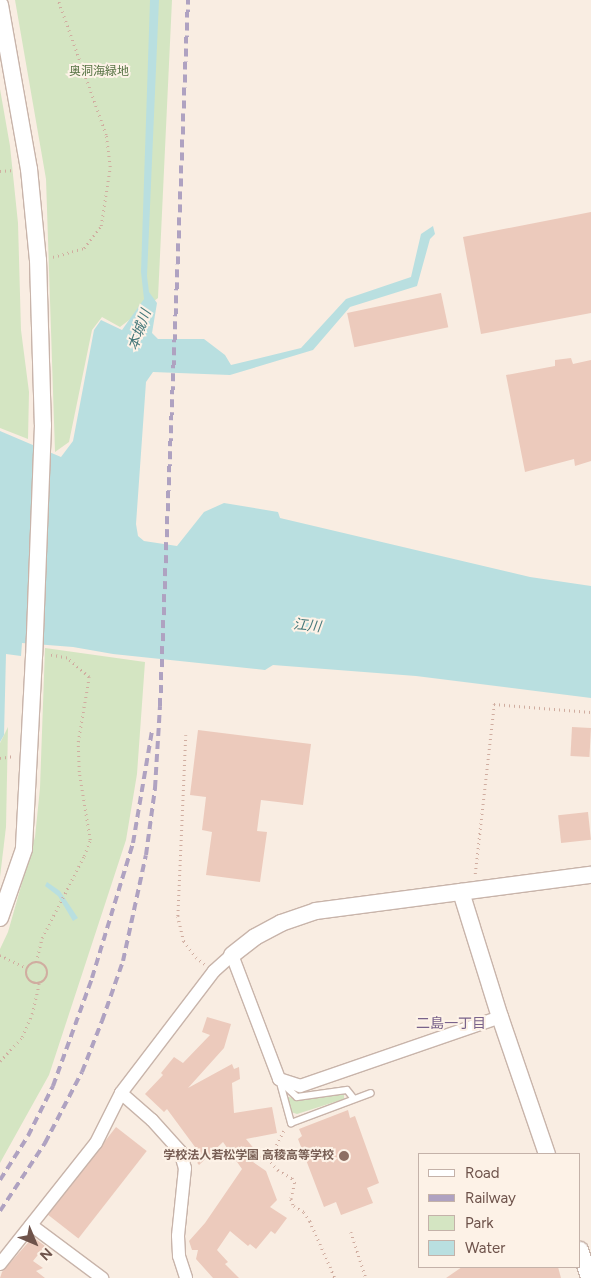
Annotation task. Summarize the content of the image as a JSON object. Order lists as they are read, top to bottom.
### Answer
{
  "districts": ["二島一丁目"],
  "water": ["本城川", "江川"],
  "parks": ["奥洞海緑地"],
  "places": ["学校法人若松学園 高稜高等学校"],
  "legend": [
    "Road",
    "Railway",
    "Park",
    "Water"
  ],
  "north": "bottom right"
}
